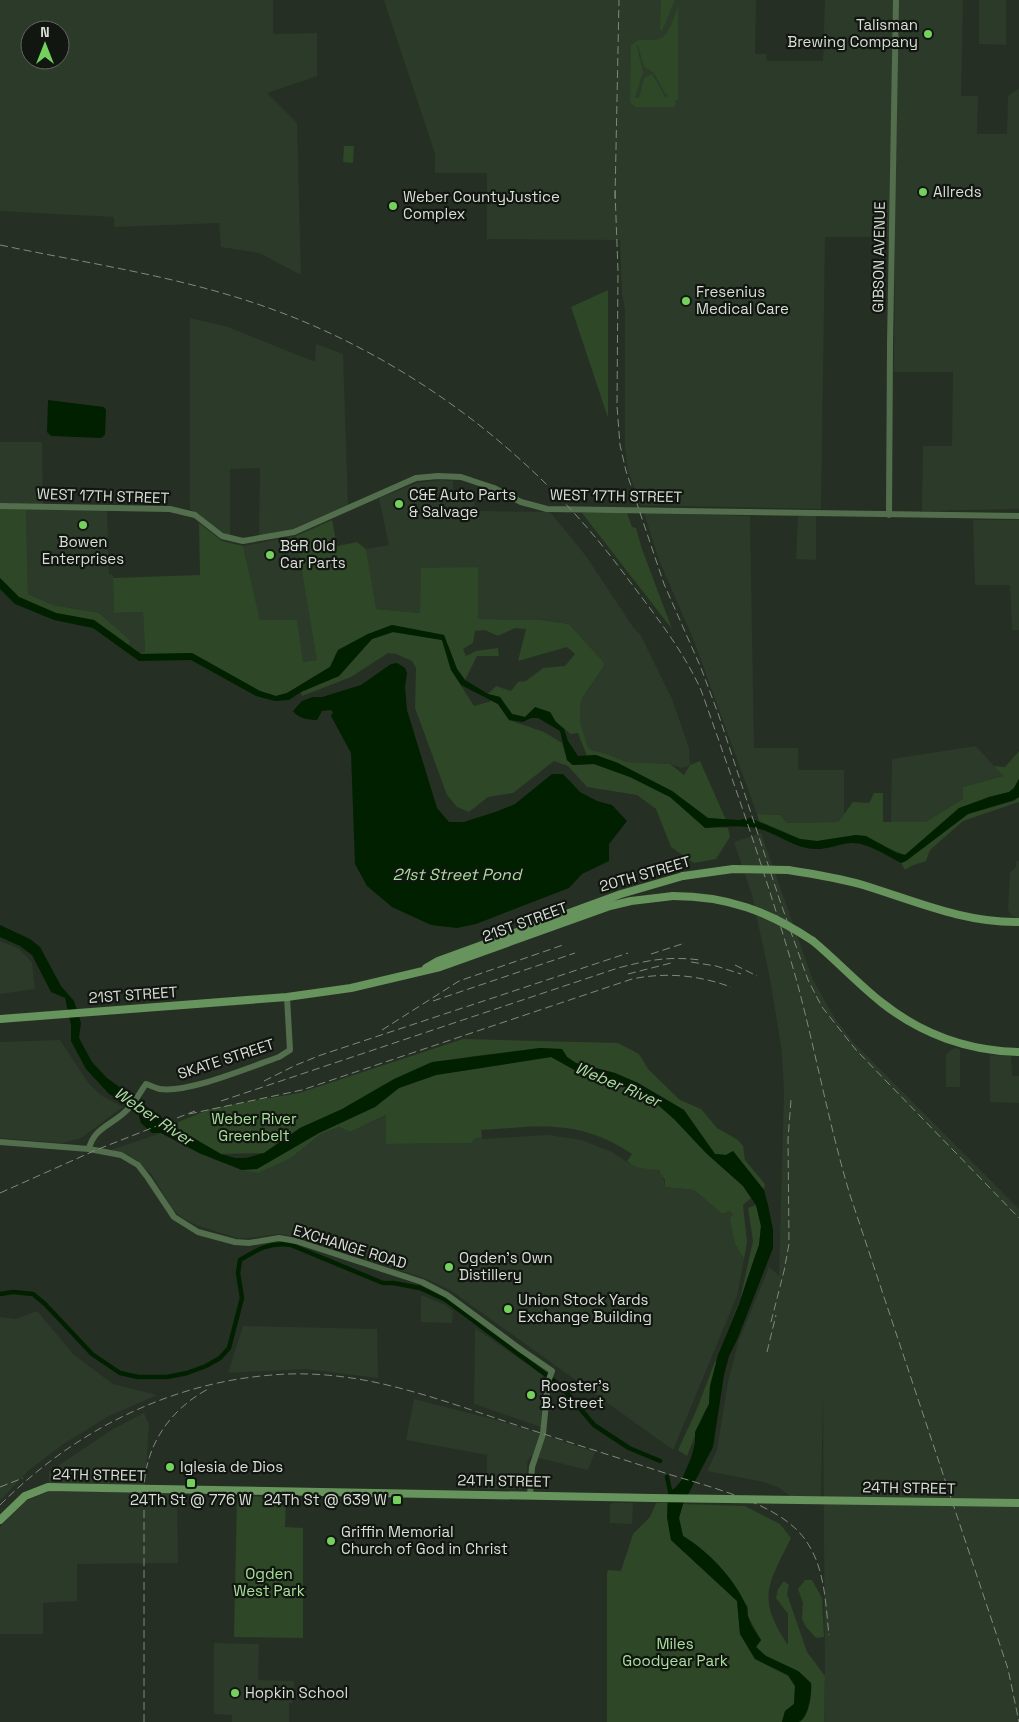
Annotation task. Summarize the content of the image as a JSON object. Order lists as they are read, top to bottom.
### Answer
{
  "streets": {
    "main road": ["20TH STREET", "21ST STREET", "24TH STREET"],
    "street": [
      "GIBSON AVENUE",
      "WEST 17TH STREET",
      "SKATE STREET",
      "EXCHANGE ROAD"
    ]
  },
  "crossings": [
    ["GIBSON AVENUE", "WEST 17TH STREET"],
    ["20TH STREET", "21ST STREET"],
    ["21ST STREET", "SKATE STREET"],
    ["SKATE STREET", "EXCHANGE ROAD"],
    ["EXCHANGE ROAD", "24TH STREET"]
  ],
  "water": ["21st Street Pond", "Weber River"],
  "parks": ["Weber River Greenbelt", "Ogden West Park", "Miles Goodyear Park"],
  "places": {
    "other": [
      "Talisman Brewing Company",
      "Allreds",
      "Weber CountyJustice Complex",
      "Fresenius Medical Care",
      "C&E Auto Parts & Salvage",
      "Bowen Enterprises",
      "B&R Old Car Parts",
      "Ogden's Own Distillery",
      "Union Stock Yards Exchange Building",
      "Rooster's B. Street",
      "Iglesia de Dios",
      "Griffin Memorial Church of God in Christ",
      "Hopkin School"
    ],
    "transit": ["24Th St @ 776 W", "24Th St @ 639 W"]
  },
  "north": "top"
}
